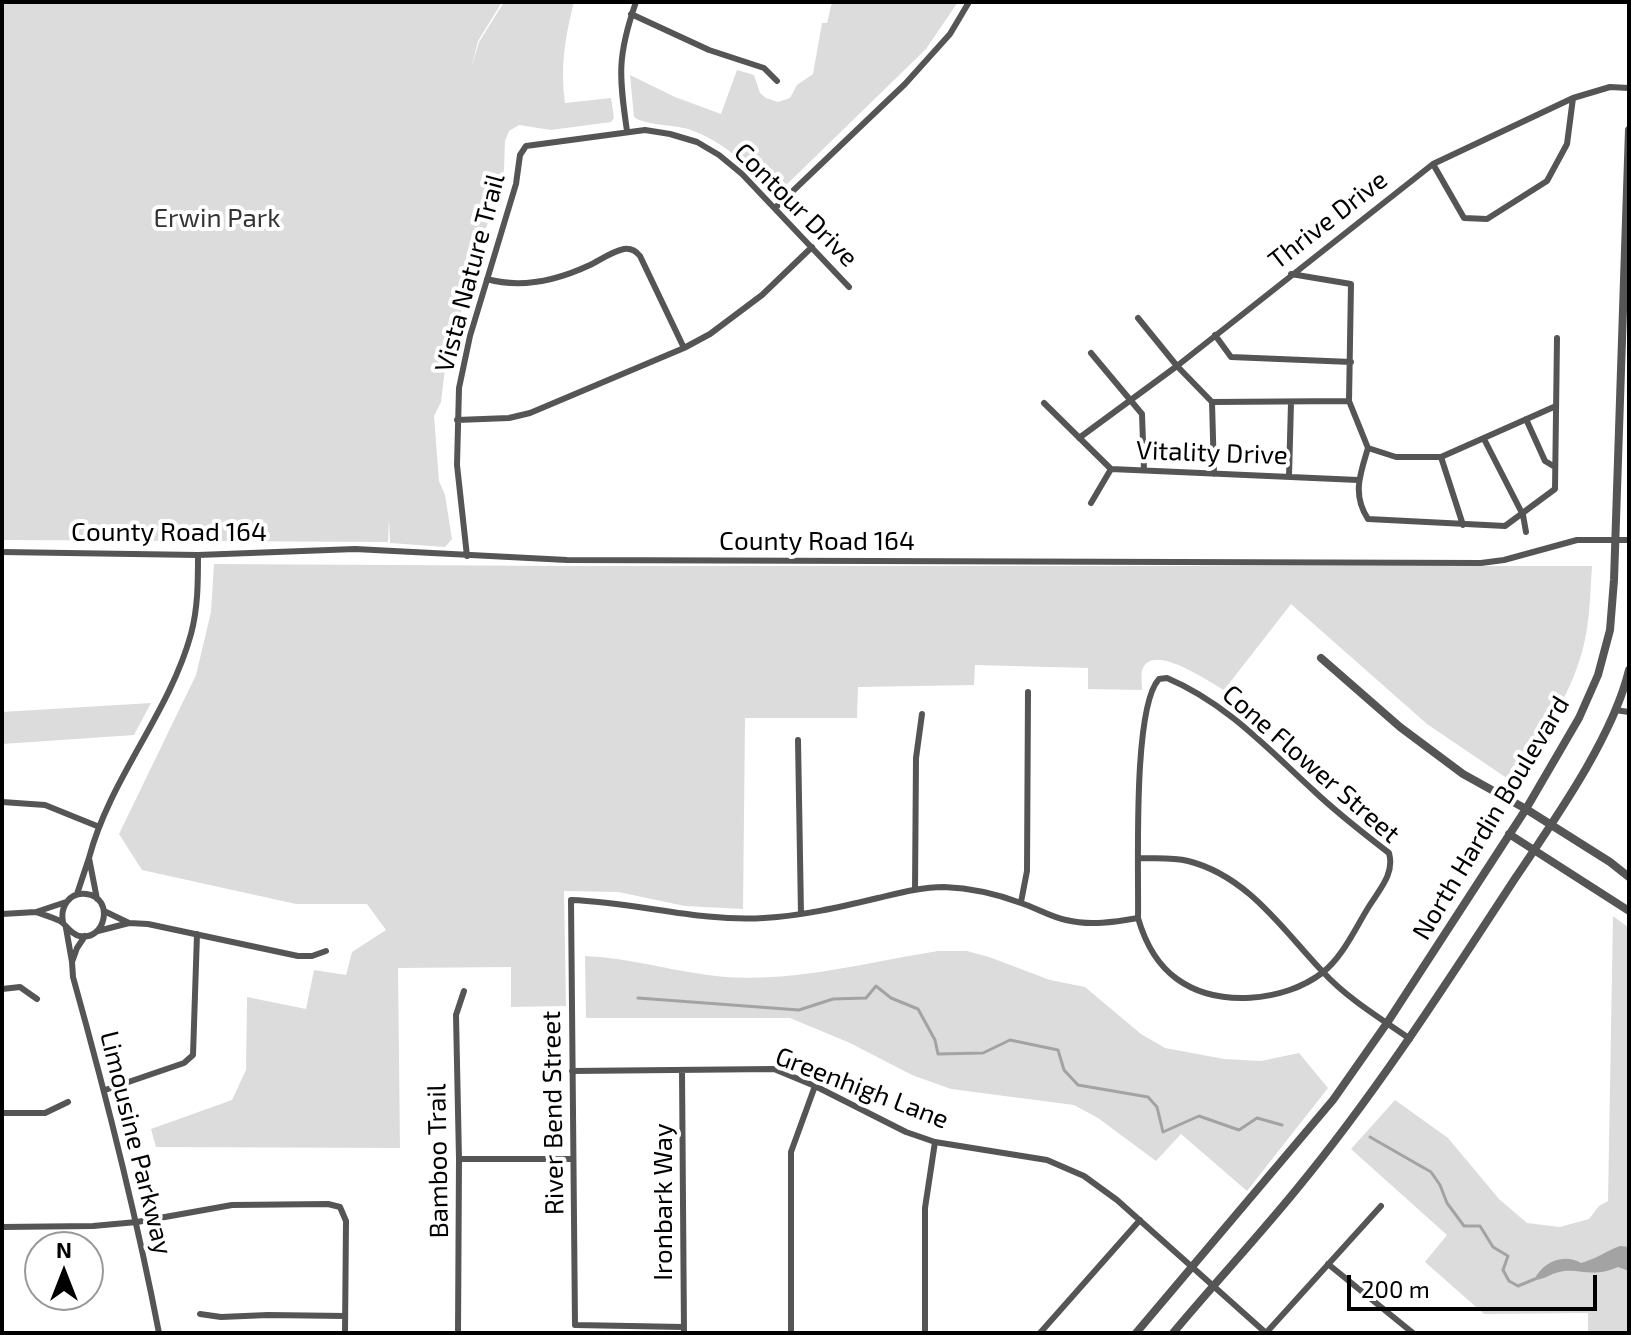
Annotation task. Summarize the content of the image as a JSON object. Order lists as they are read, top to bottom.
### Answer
{
  "streets": {
    "street": [
      "Contour Drive",
      "Thrive Drive",
      "Vista Nature Trail",
      "Vitality Drive",
      "County Road 164",
      "Cone Flower Street",
      "North Hardin Boulevard",
      "Greenhigh Lane",
      "River Bend Street",
      "Limousine Parkway",
      "Bamboo Trail",
      "Ironbark Way"
    ]
  },
  "crossings": [
    ["Contour Drive", "Vista Nature Trail"],
    ["Thrive Drive", "Vitality Drive"],
    ["Vista Nature Trail", "County Road 164"],
    ["County Road 164", "North Hardin Boulevard"],
    ["North Hardin Boulevard", "Greenhigh Lane"],
    ["Greenhigh Lane", "River Bend Street"],
    ["Greenhigh Lane", "Ironbark Way"],
    ["River Bend Street", "Ironbark Way"]
  ],
  "parks": ["Erwin Park"],
  "scale_bar": "200 m",
  "north": "top"
}
